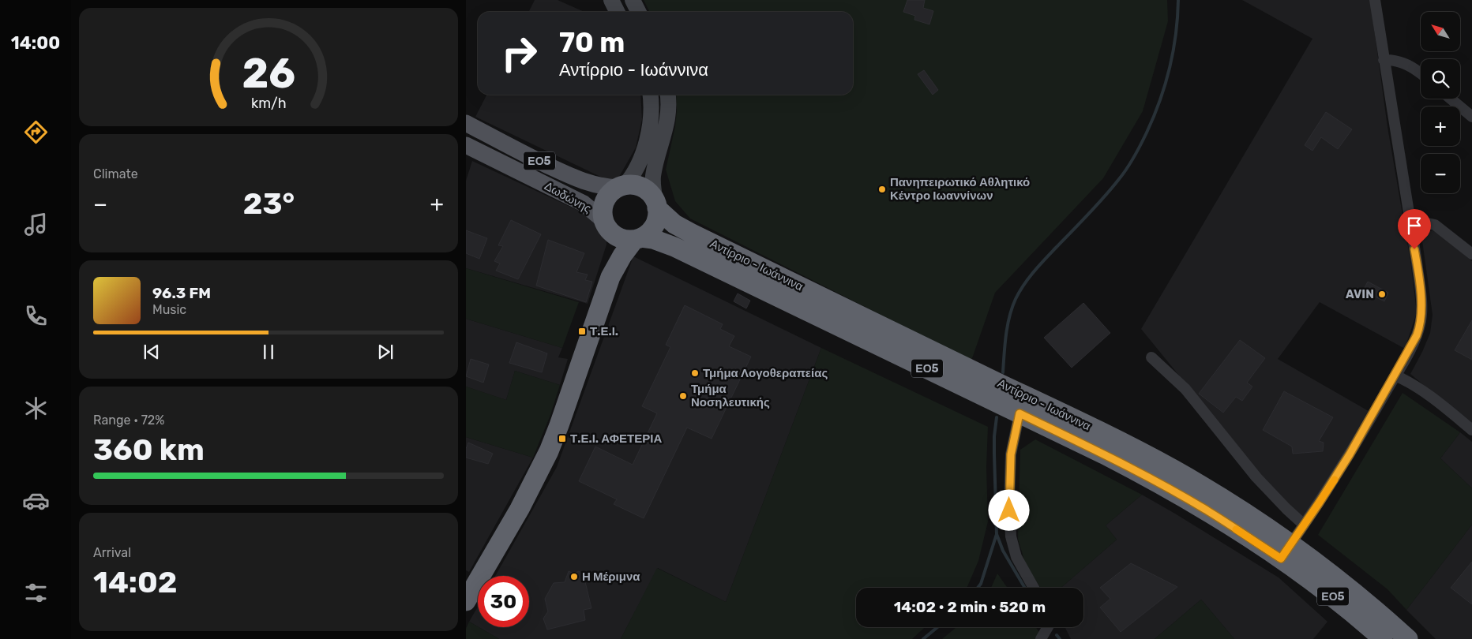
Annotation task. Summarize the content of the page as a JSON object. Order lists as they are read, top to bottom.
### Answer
{
  "streets": {
    "highway": ["ΕΟ5", "Αντίρριο - Ιωάννινα"],
    "main road": ["Δωδώνης"]
  },
  "crossings": [
    ["ΕΟ5", "Δωδώνης"],
    ["ΕΟ5", "Αντίρριο - Ιωάννινα"],
    ["Δωδώνης", "Αντίρριο - Ιωάννινα"]
  ],
  "places": {
    "other": [
      "Πανηπειρωτικό Αθλητικό Κέντρο Ιωαννίνων",
      "AVIN",
      "Τμήμα Λογοθεραπείας",
      "Τμήμα Νοσηλευτικής",
      "Η Μέριμνα"
    ],
    "transit": ["Τ.Ε.Ι.", "Τ.Ε.Ι. ΑΦΕΤΕΡΙΑ"]
  },
  "north": "top left",
  "page": {
    "tabs": "14:00",
    "map_buttons": ["+", "−"],
    "turn": ["70 m", "Αντίρριο - Ιωάννινα"],
    "tile": [
      "Climate",
      ["Range · 72%", "360 km"],
      ["Arrival", "14:02"]
    ],
    "heat": ["−", "23°", "+"],
    "song": ["96.3 FM", "Music"],
    "limit": "30",
    "trip": "14:02 · 2 min · 520 m",
    "gauge": ["26", "km/h"]
  }
}
